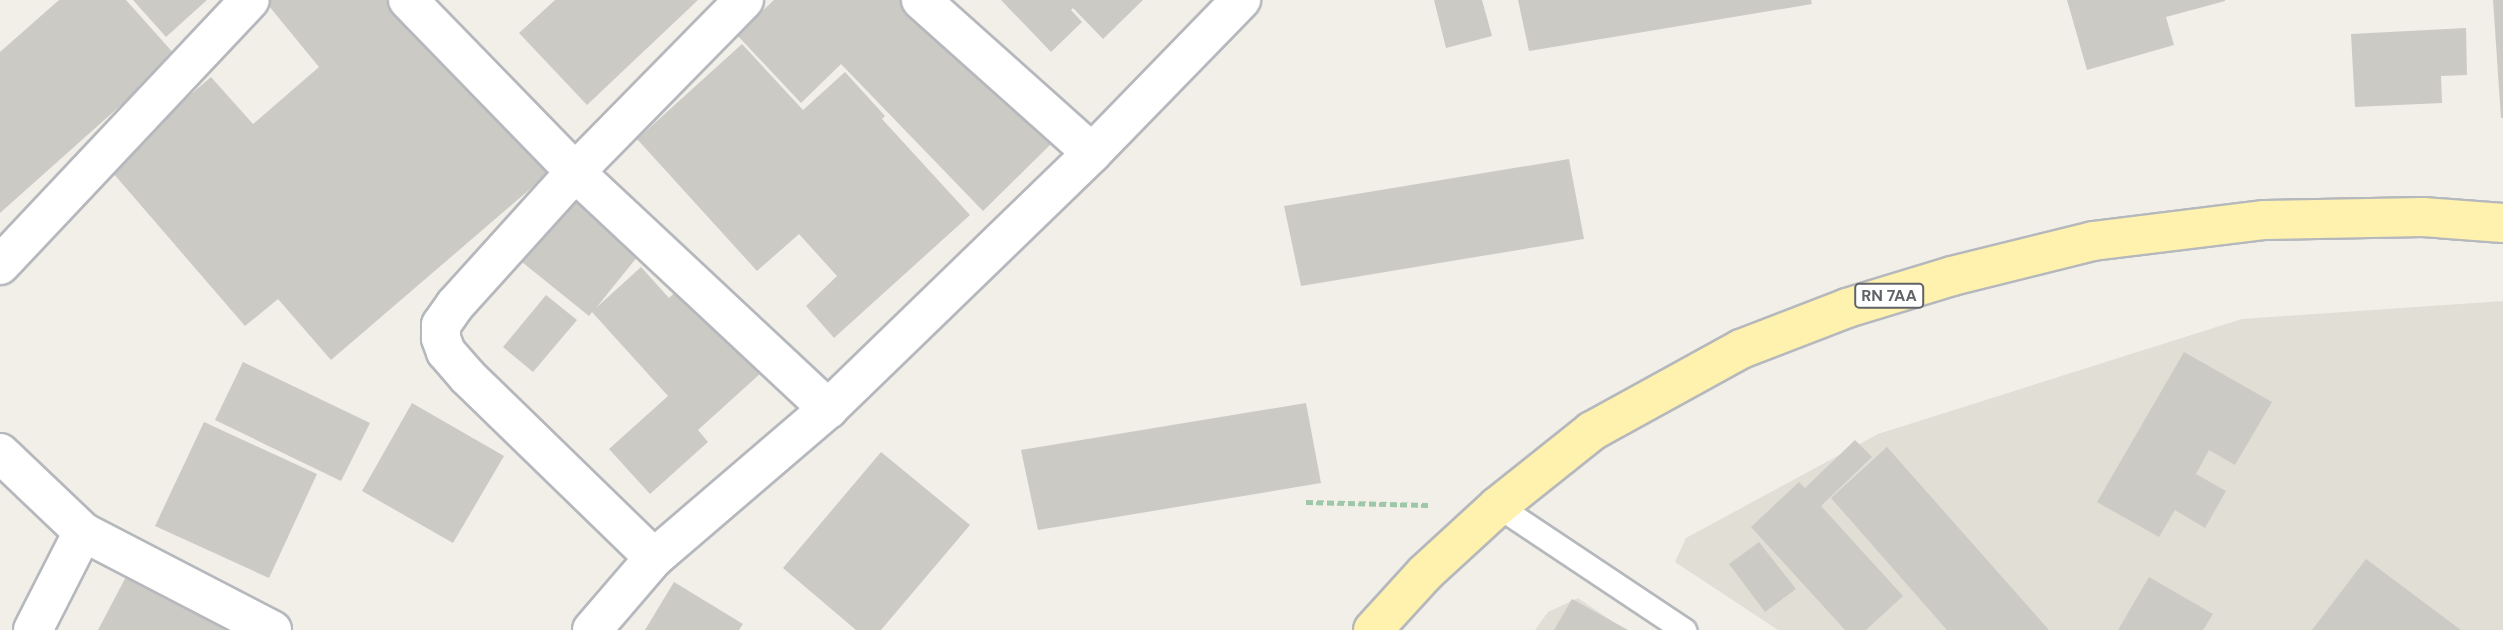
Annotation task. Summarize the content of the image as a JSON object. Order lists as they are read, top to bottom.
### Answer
{
  "streets": {
    "main road": ["RN 7AA"]
  }
}
